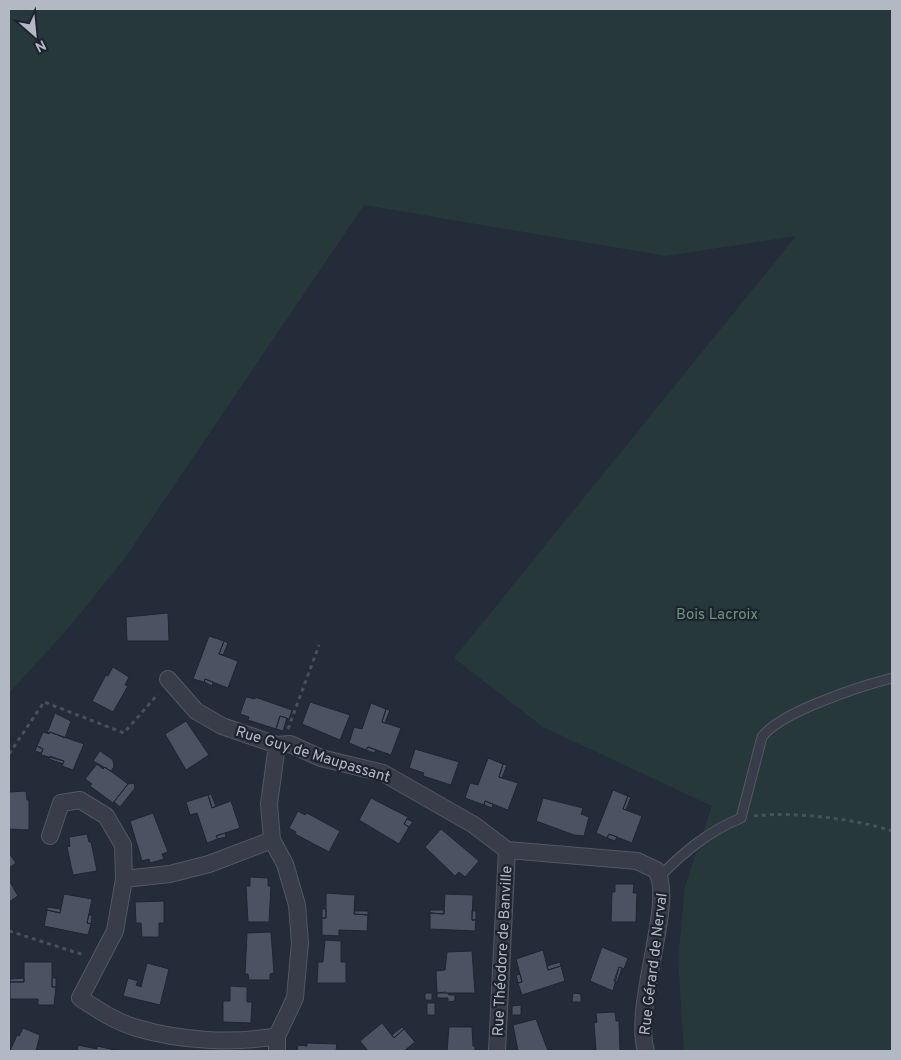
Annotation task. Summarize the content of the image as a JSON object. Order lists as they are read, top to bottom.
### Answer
{
  "streets": {
    "street": ["Rue Guy de Maupassant", "Rue Théodore de Banville", "Rue Gérard de Nerval"]
  },
  "crossings": [
    ["Rue Guy de Maupassant", "Rue Théodore de Banville"]
  ],
  "parks": ["Bois Lacroix"],
  "north": "bottom right"
}
